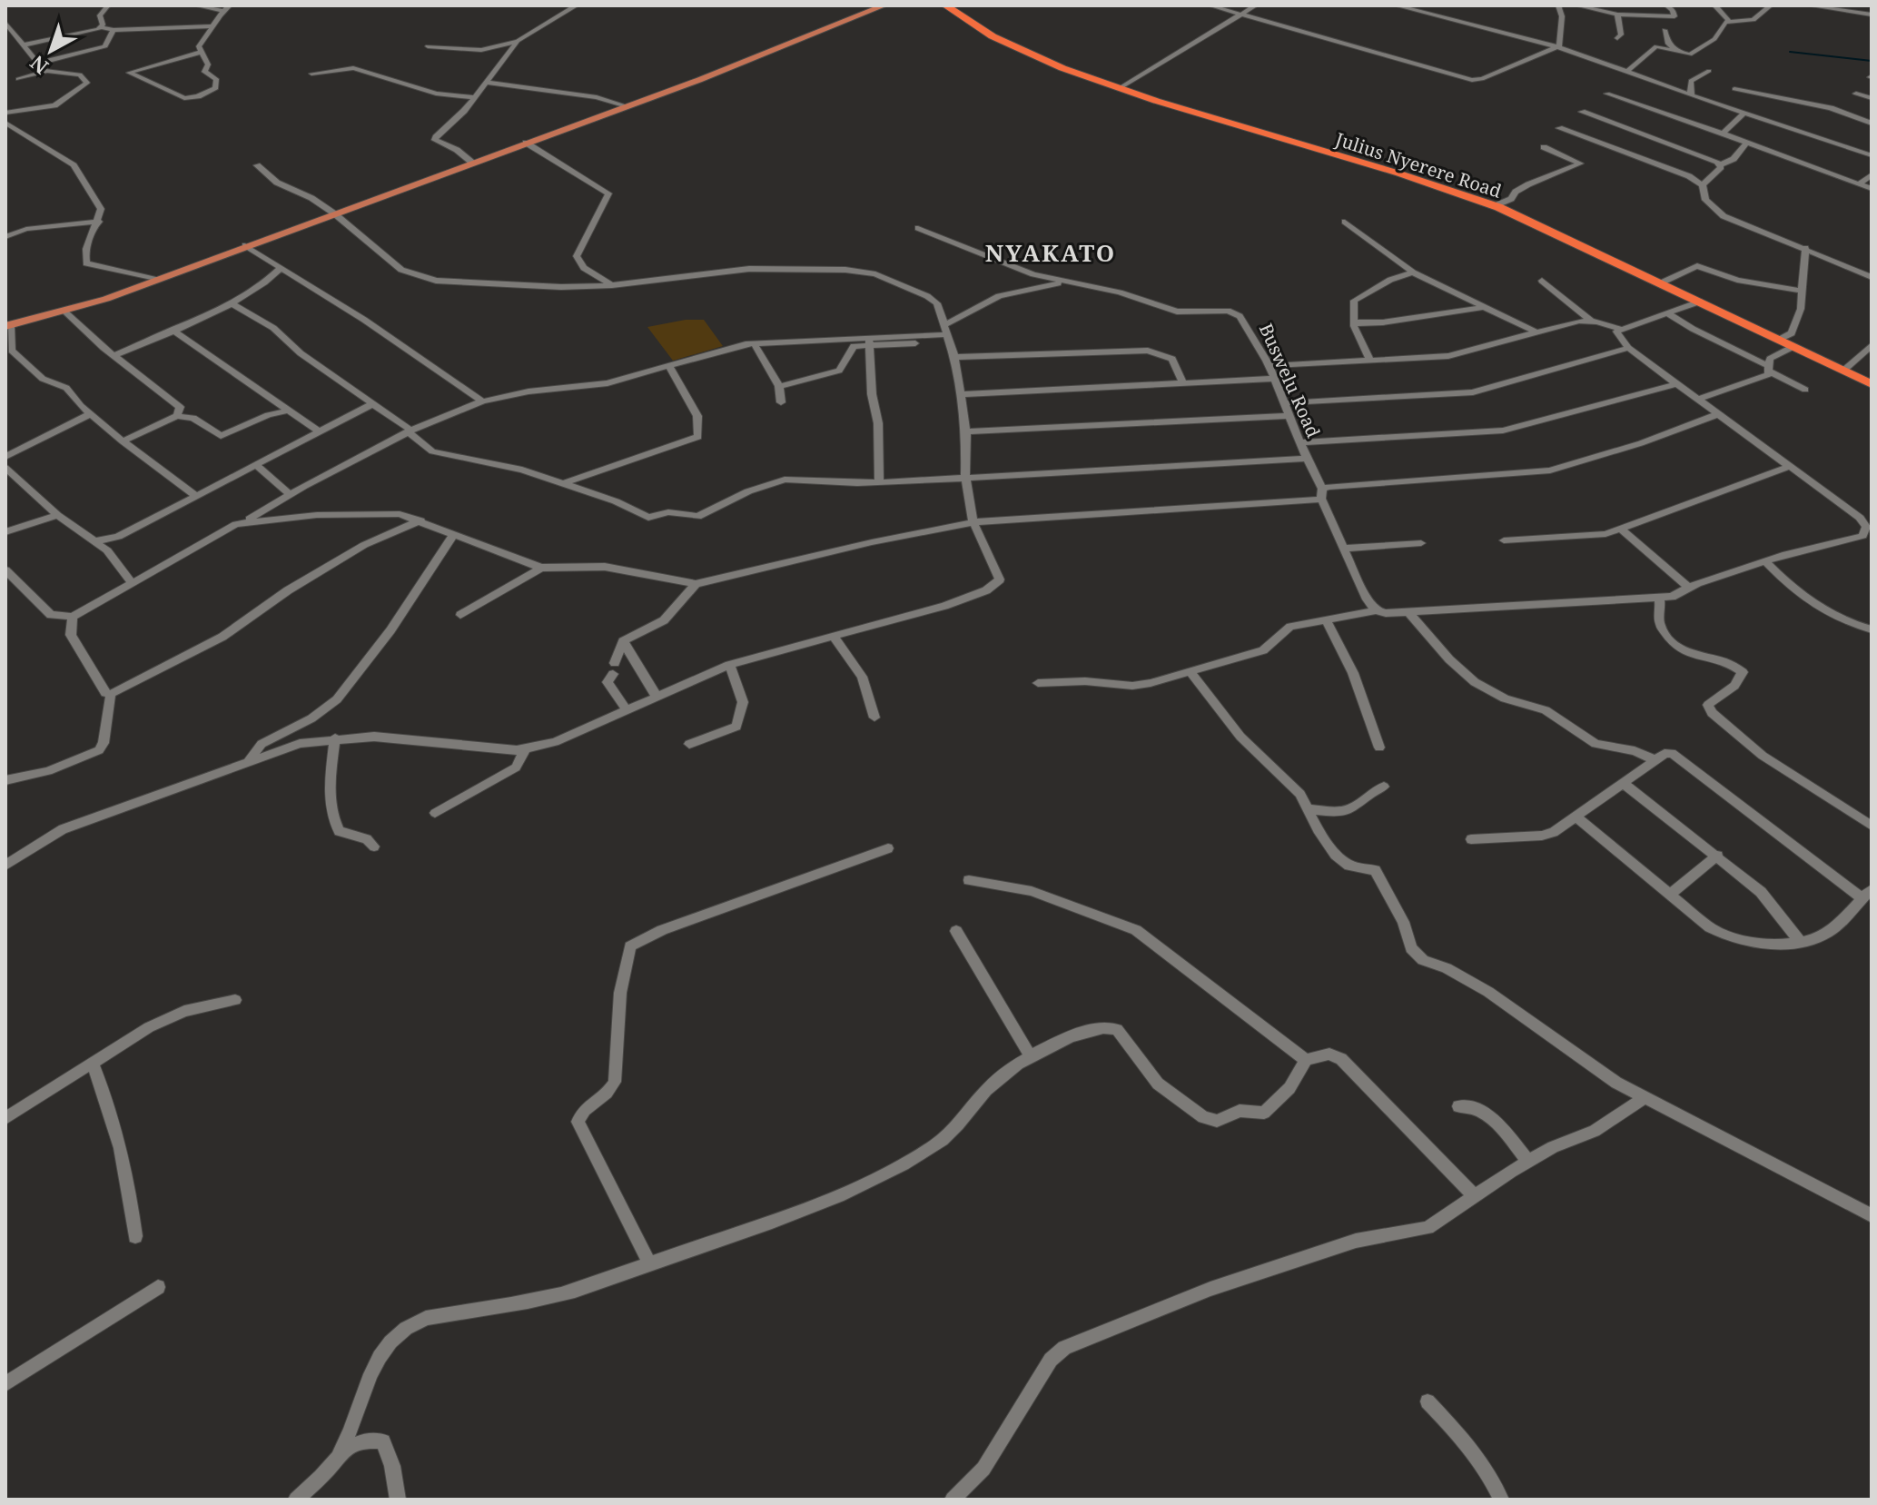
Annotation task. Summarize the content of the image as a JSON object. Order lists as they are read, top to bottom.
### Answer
{
  "streets": {
    "highway": ["Julius Nyerere Road"],
    "street": ["Buswelu Road"]
  },
  "districts": ["NYAKATO"],
  "north": "bottom left"
}
